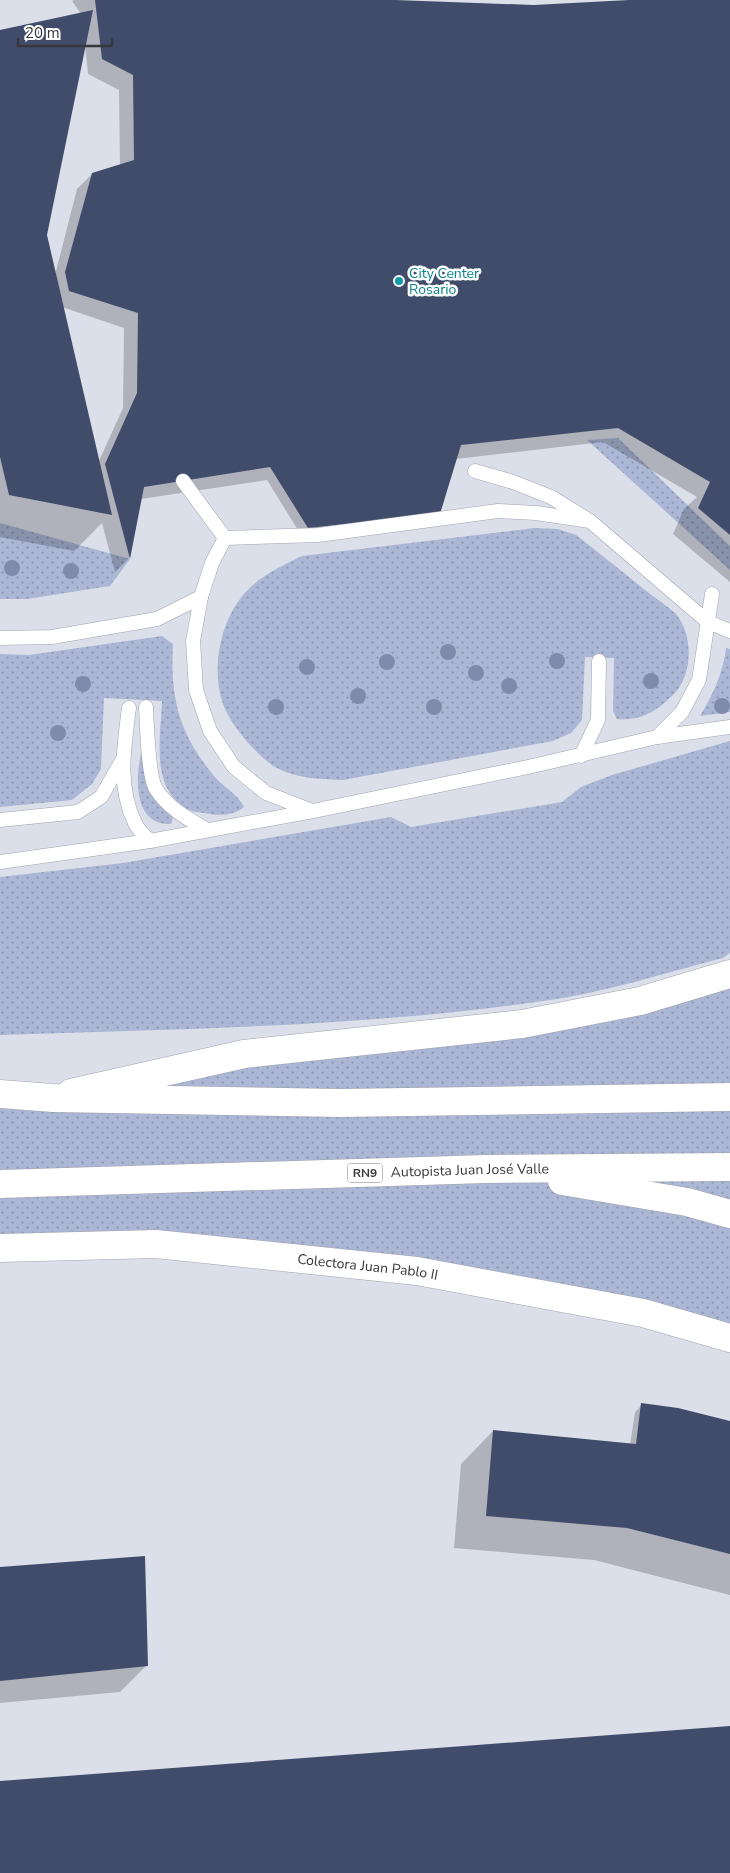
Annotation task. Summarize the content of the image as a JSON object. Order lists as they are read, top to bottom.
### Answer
{
  "streets": {
    "main road": ["Autopista Juan José Valle", "RN9", "Colectora Juan Pablo II"]
  },
  "places": ["City Center Rosario"],
  "scale_bar": "20 m"
}
